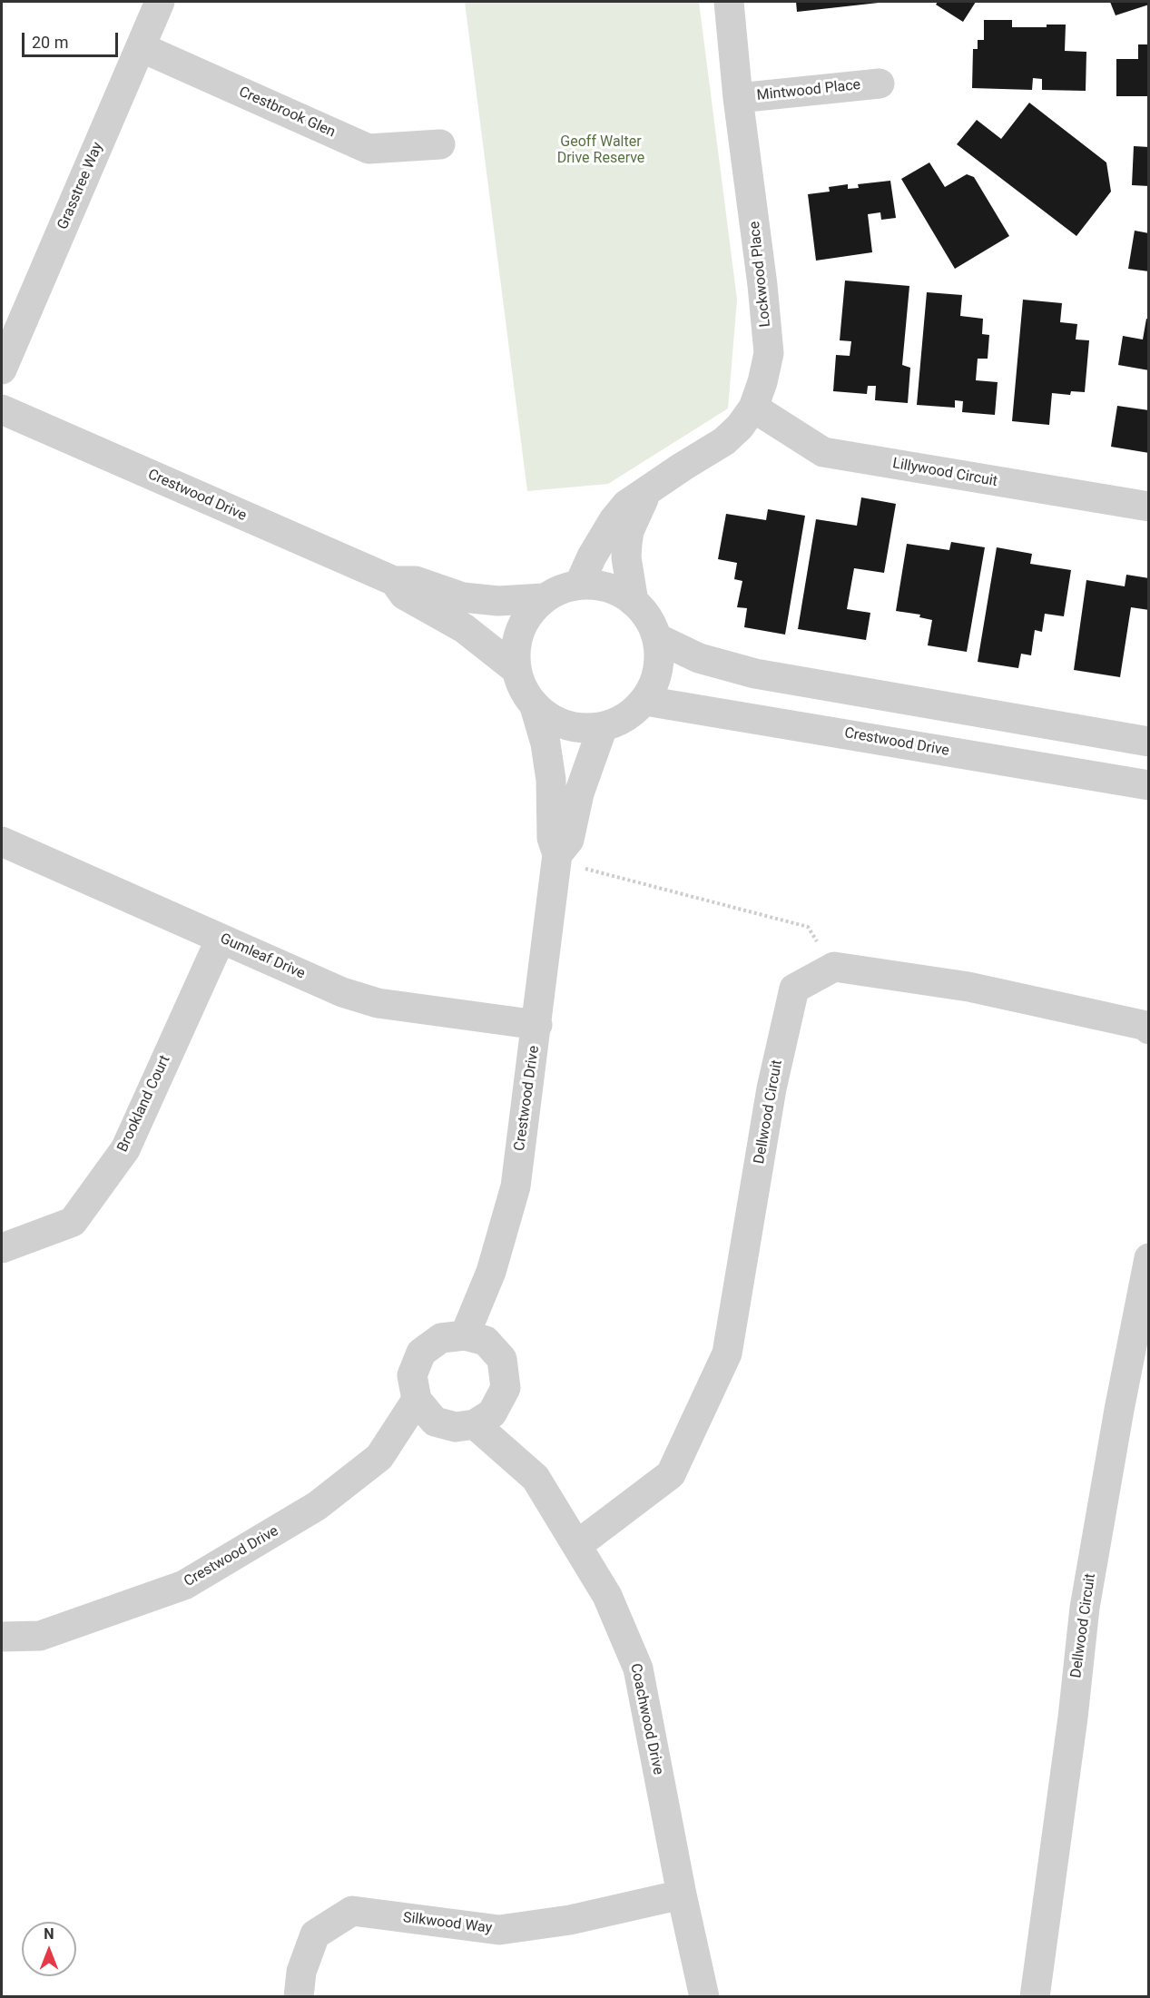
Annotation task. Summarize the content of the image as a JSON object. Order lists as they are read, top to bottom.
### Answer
{
  "streets": {
    "street": [
      "Mintwood Place",
      "Crestbrook Glen",
      "Grasstree Way",
      "Lockwood Place",
      "Lillywood Circuit",
      "Crestwood Drive",
      "Gumleaf Drive",
      "Brookland Court",
      "Dellwood Circuit",
      "Coachwood Drive",
      "Silkwood Way"
    ]
  },
  "crossings": [
    ["Mintwood Place", "Lockwood Place"],
    ["Crestbrook Glen", "Grasstree Way"],
    ["Lockwood Place", "Lillywood Circuit"],
    ["Lockwood Place", "Crestwood Drive"],
    ["Crestwood Drive", "Gumleaf Drive"],
    ["Crestwood Drive", "Coachwood Drive"],
    ["Gumleaf Drive", "Brookland Court"],
    ["Dellwood Circuit", "Coachwood Drive"],
    ["Coachwood Drive", "Silkwood Way"]
  ],
  "parks": ["Geoff Walter Drive Reserve"],
  "scale_bar": "20 m",
  "north": "top"
}
